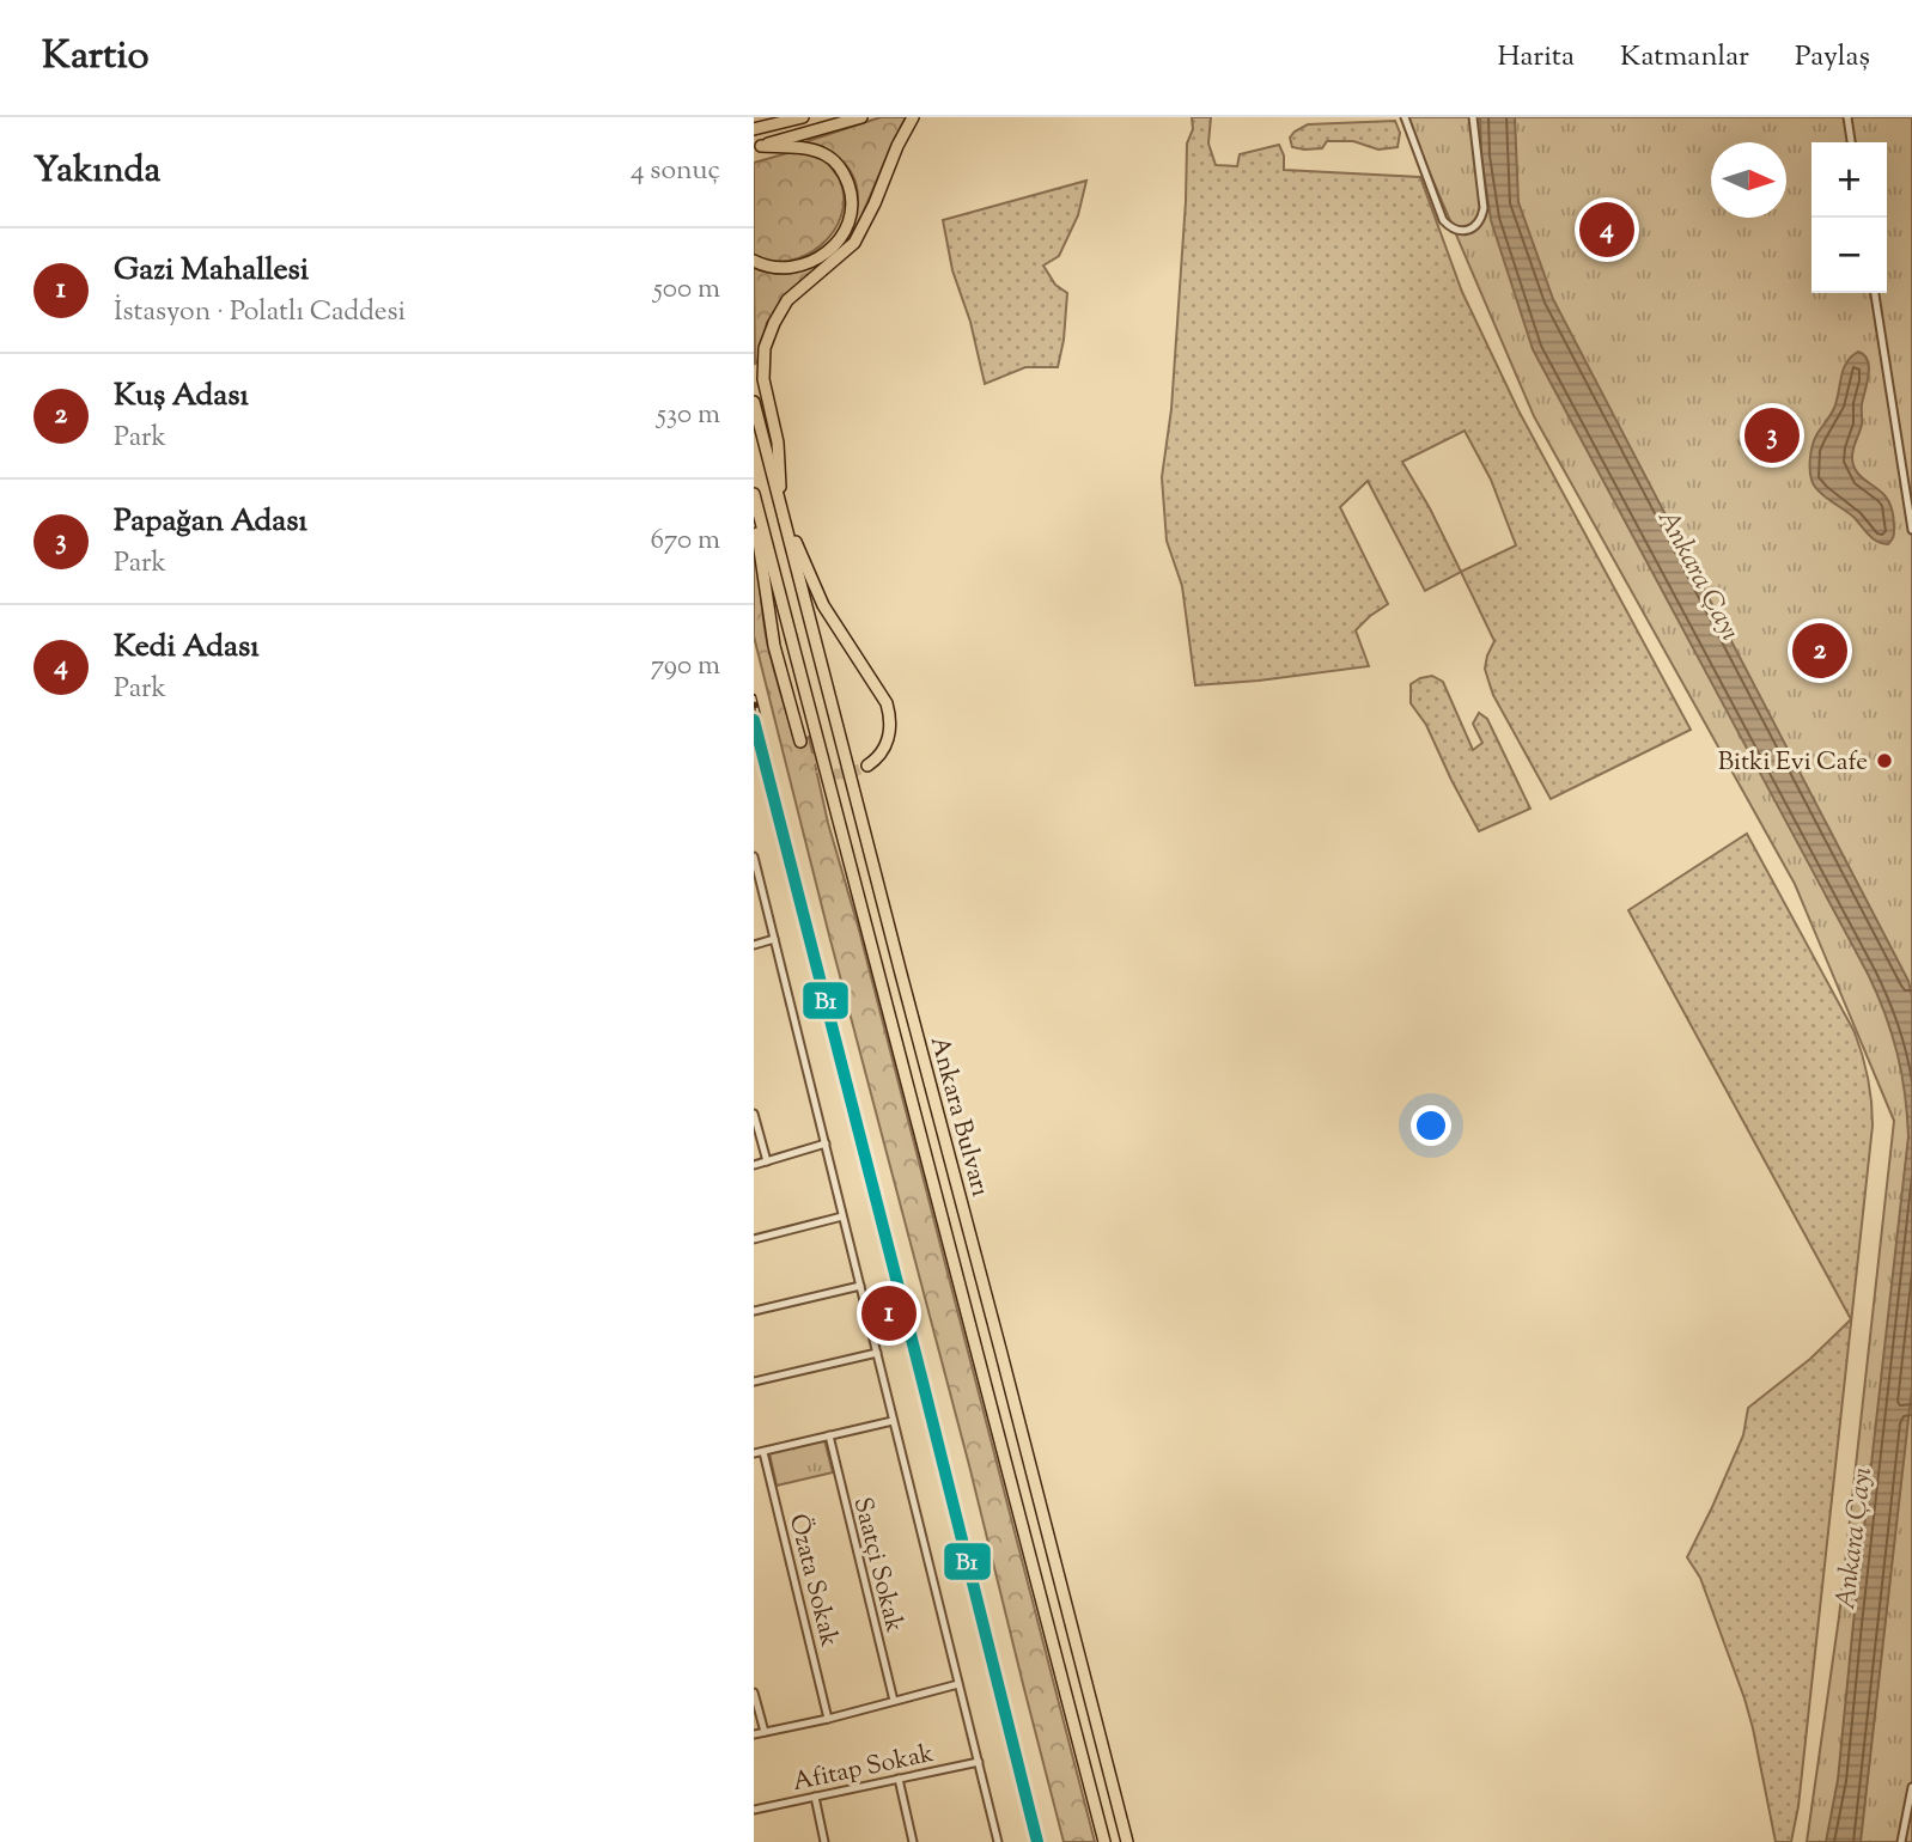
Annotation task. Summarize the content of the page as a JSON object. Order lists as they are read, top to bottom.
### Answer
{
  "streets": {
    "main road": ["Ankara Bulvarı"],
    "street": ["Saatçi Sokak", "Özata Sokak", "Afitap Sokak"]
  },
  "water": ["Ankara Çayı"],
  "places": ["Bitki Evi Cafe"],
  "lines": ["transit line B1"],
  "north": "right",
  "page": {
    "header": "Kartio",
    "nav": ["Harita", "Katmanlar", "Paylaş"],
    "heading": ["Yakında", "4 sonuç"],
    "map_buttons": ["+", "−"],
    "pins": [
      "4",
      "3",
      "2",
      "1"
    ],
    "list": [
      {
        "mark": "1",
        "name": "Gazi Mahallesi",
        "note": "İstasyon · Polatlı Caddesi",
        "value": "500 m"
      },
      {
        "mark": "2",
        "name": "Kuş Adası",
        "note": "Park",
        "value": "530 m"
      },
      {
        "mark": "3",
        "name": "Papağan Adası",
        "note": "Park",
        "value": "670 m"
      },
      {
        "mark": "4",
        "name": "Kedi Adası",
        "note": "Park",
        "value": "790 m"
      }
    ]
  }
}
